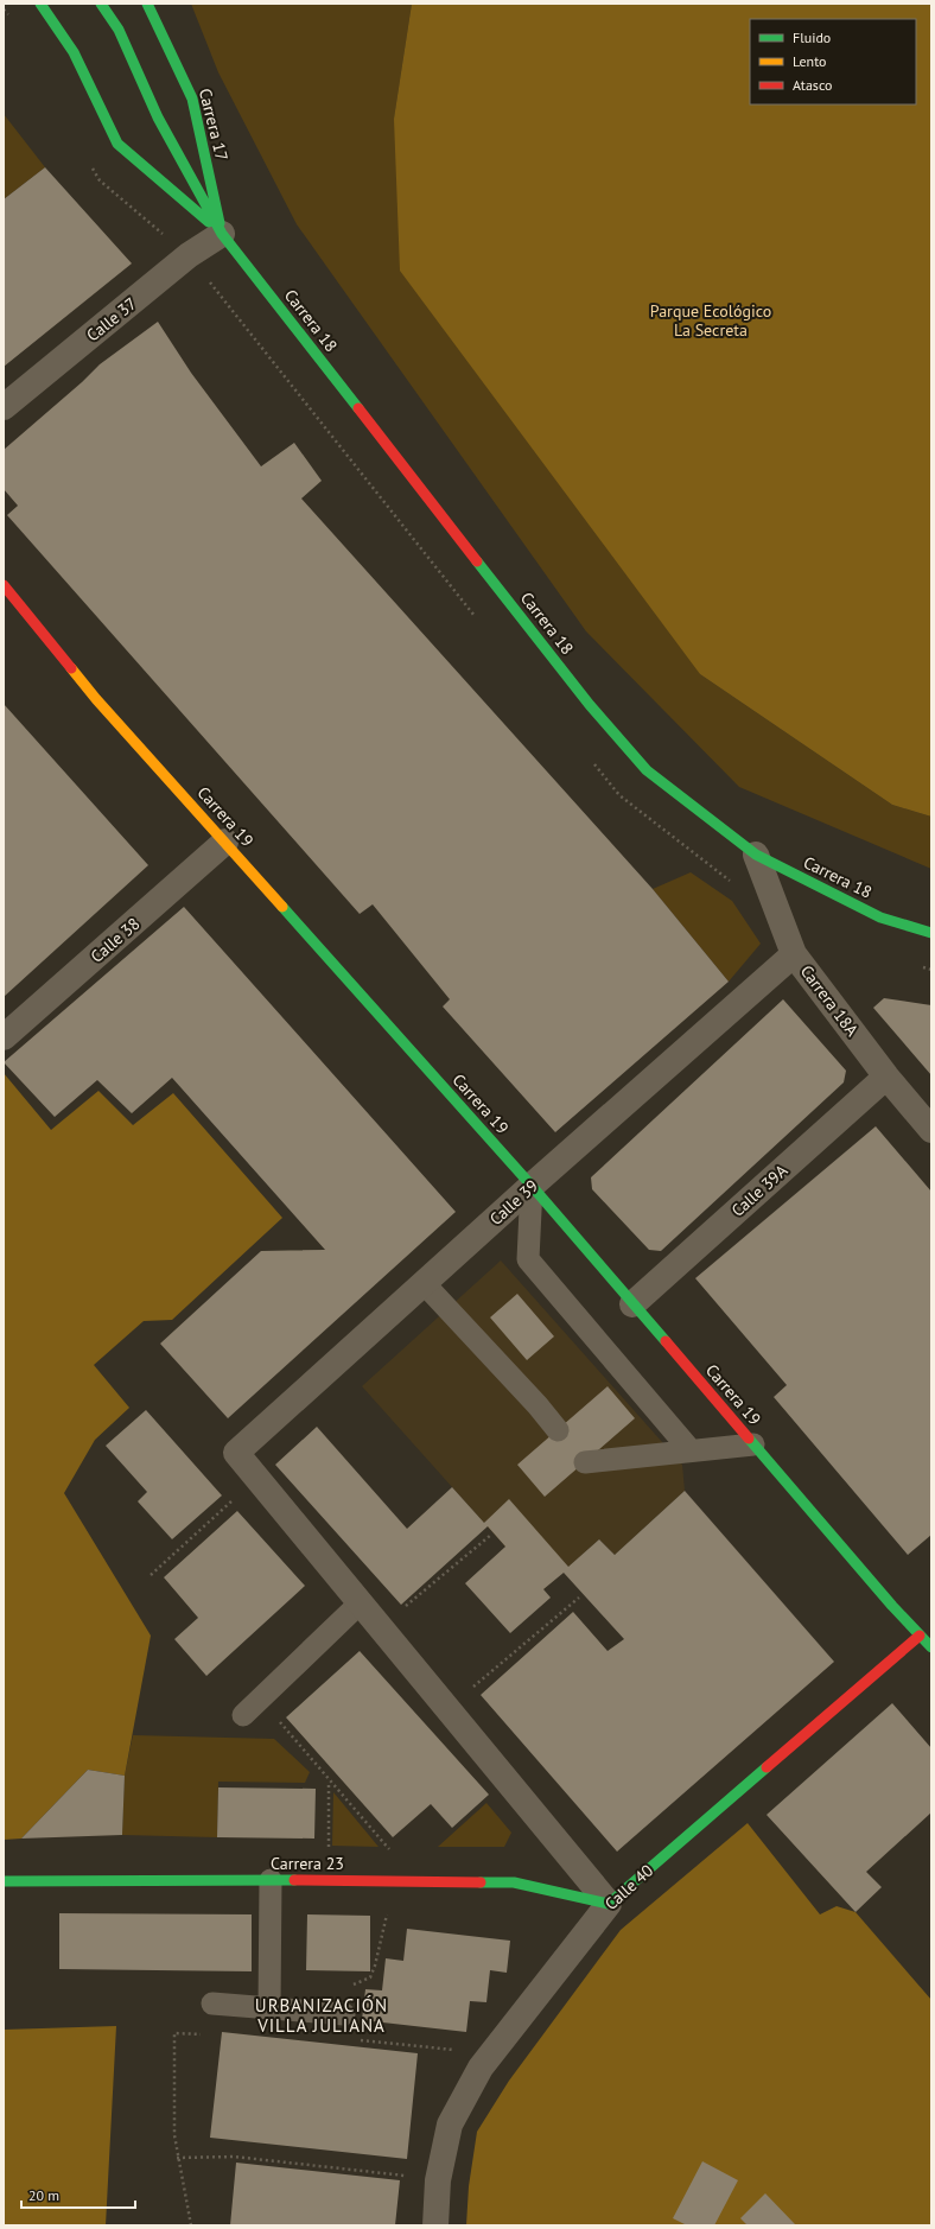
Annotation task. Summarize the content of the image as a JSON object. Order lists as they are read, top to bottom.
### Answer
{
  "streets": {
    "main road": [
      "Carrera 17",
      "Carrera 18",
      "Carrera 19",
      "Carrera 23",
      "Calle 40"
    ],
    "street": [
      "Calle 37",
      "Calle 38",
      "Carrera 18A",
      "Calle 39A",
      "Calle 39"
    ]
  },
  "crossings": [
    ["Carrera 17", "Calle 37"],
    ["Carrera 17", "Carrera 18"],
    ["Calle 37", "Carrera 18"],
    ["Carrera 18", "Carrera 18A"],
    ["Carrera 19", "Calle 38"],
    ["Carrera 19", "Calle 39A"],
    ["Carrera 19", "Calle 39"],
    ["Carrera 19", "Calle 40"],
    ["Carrera 18A", "Calle 39A"],
    ["Carrera 18A", "Calle 39"],
    ["Carrera 23", "Calle 40"]
  ],
  "districts": ["URBANIZACIÓN VILLA JULIANA"],
  "parks": ["Parque Ecológico La Secreta"],
  "legend": ["Fluido", "Lento", "Atasco"],
  "scale_bar": "20 m"
}
